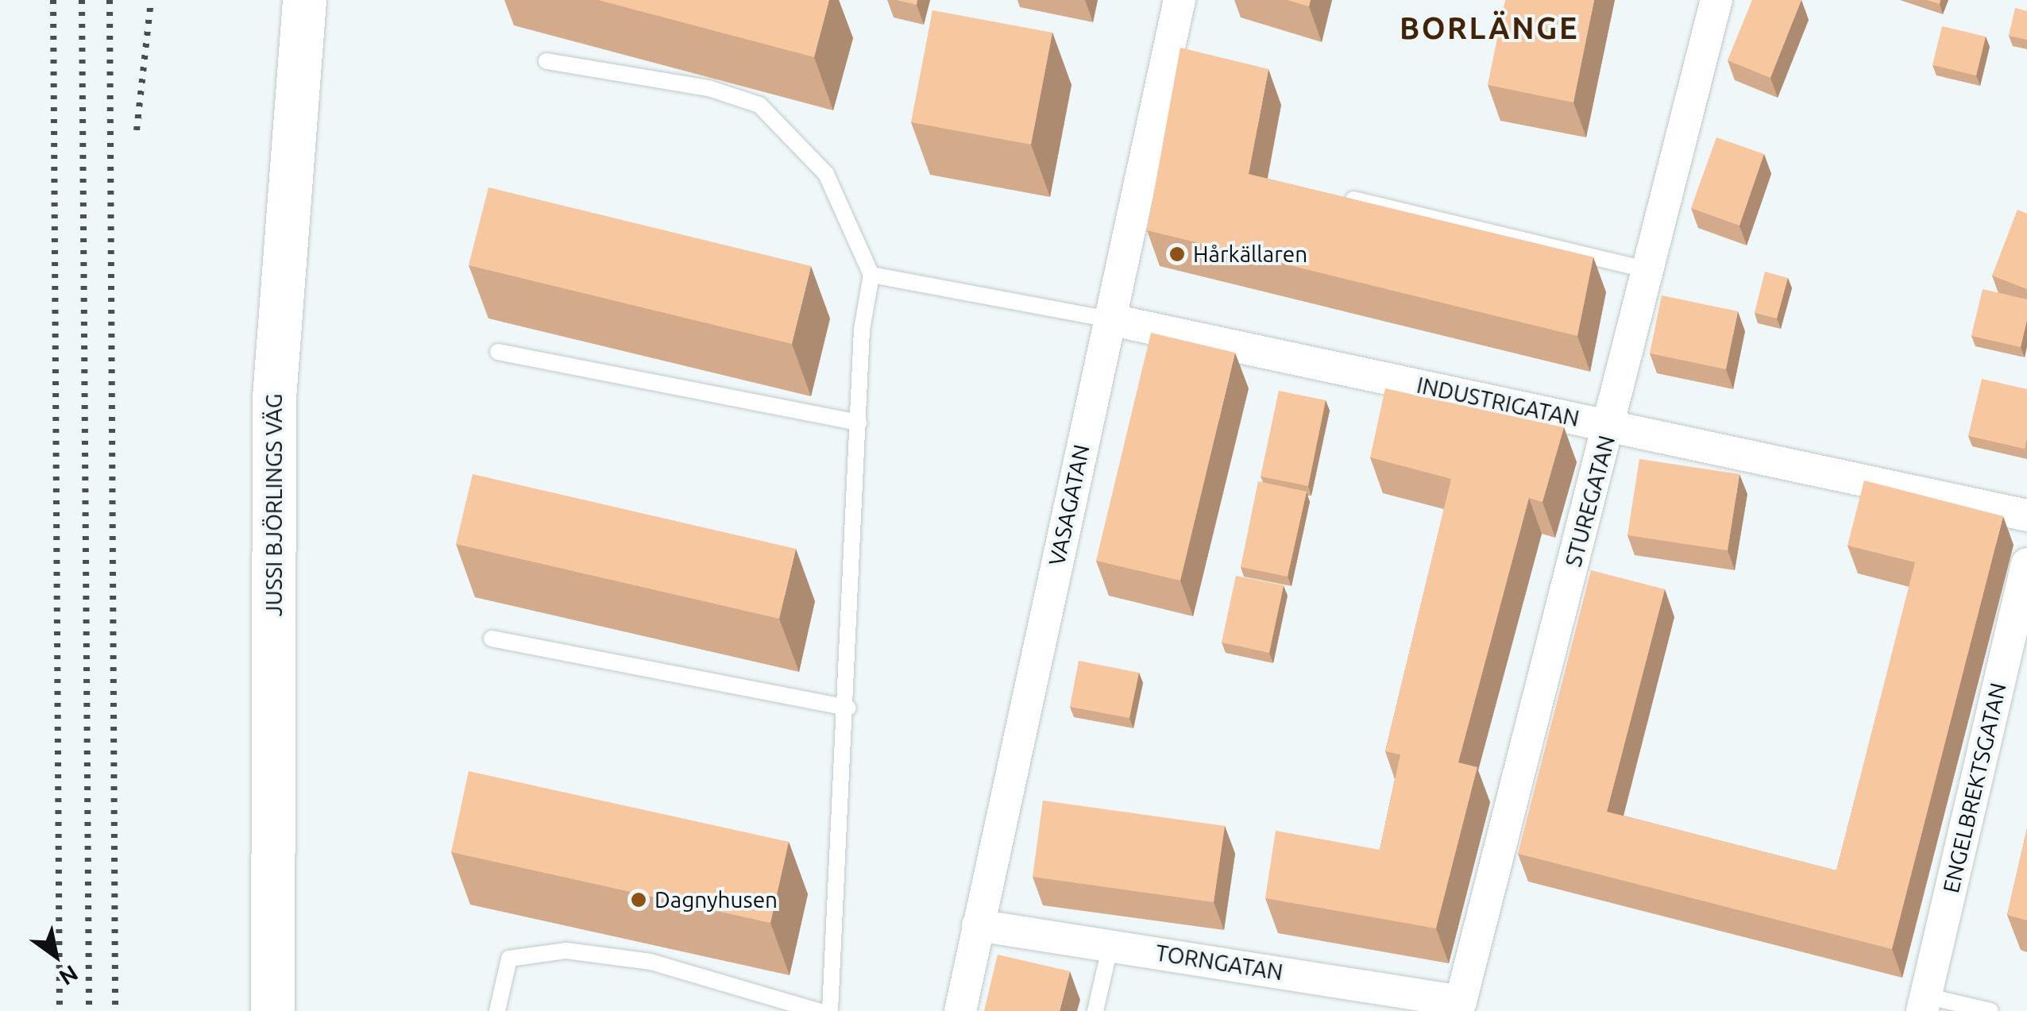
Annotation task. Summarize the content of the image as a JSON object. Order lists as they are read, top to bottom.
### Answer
{
  "streets": {
    "street": [
      "INDUSTRIGATAN",
      "STUREGATAN",
      "JUSSI BJÖRLINGS VÄG",
      "VASAGATAN",
      "ENGELBREKTSGATAN",
      "TORNGATAN"
    ]
  },
  "crossings": [
    ["INDUSTRIGATAN", "STUREGATAN"],
    ["INDUSTRIGATAN", "VASAGATAN"],
    ["STUREGATAN", "TORNGATAN"],
    ["VASAGATAN", "TORNGATAN"]
  ],
  "districts": ["BORLÄNGE"],
  "places": ["Hårkällaren", "Dagnyhusen"],
  "north": "bottom right"
}
